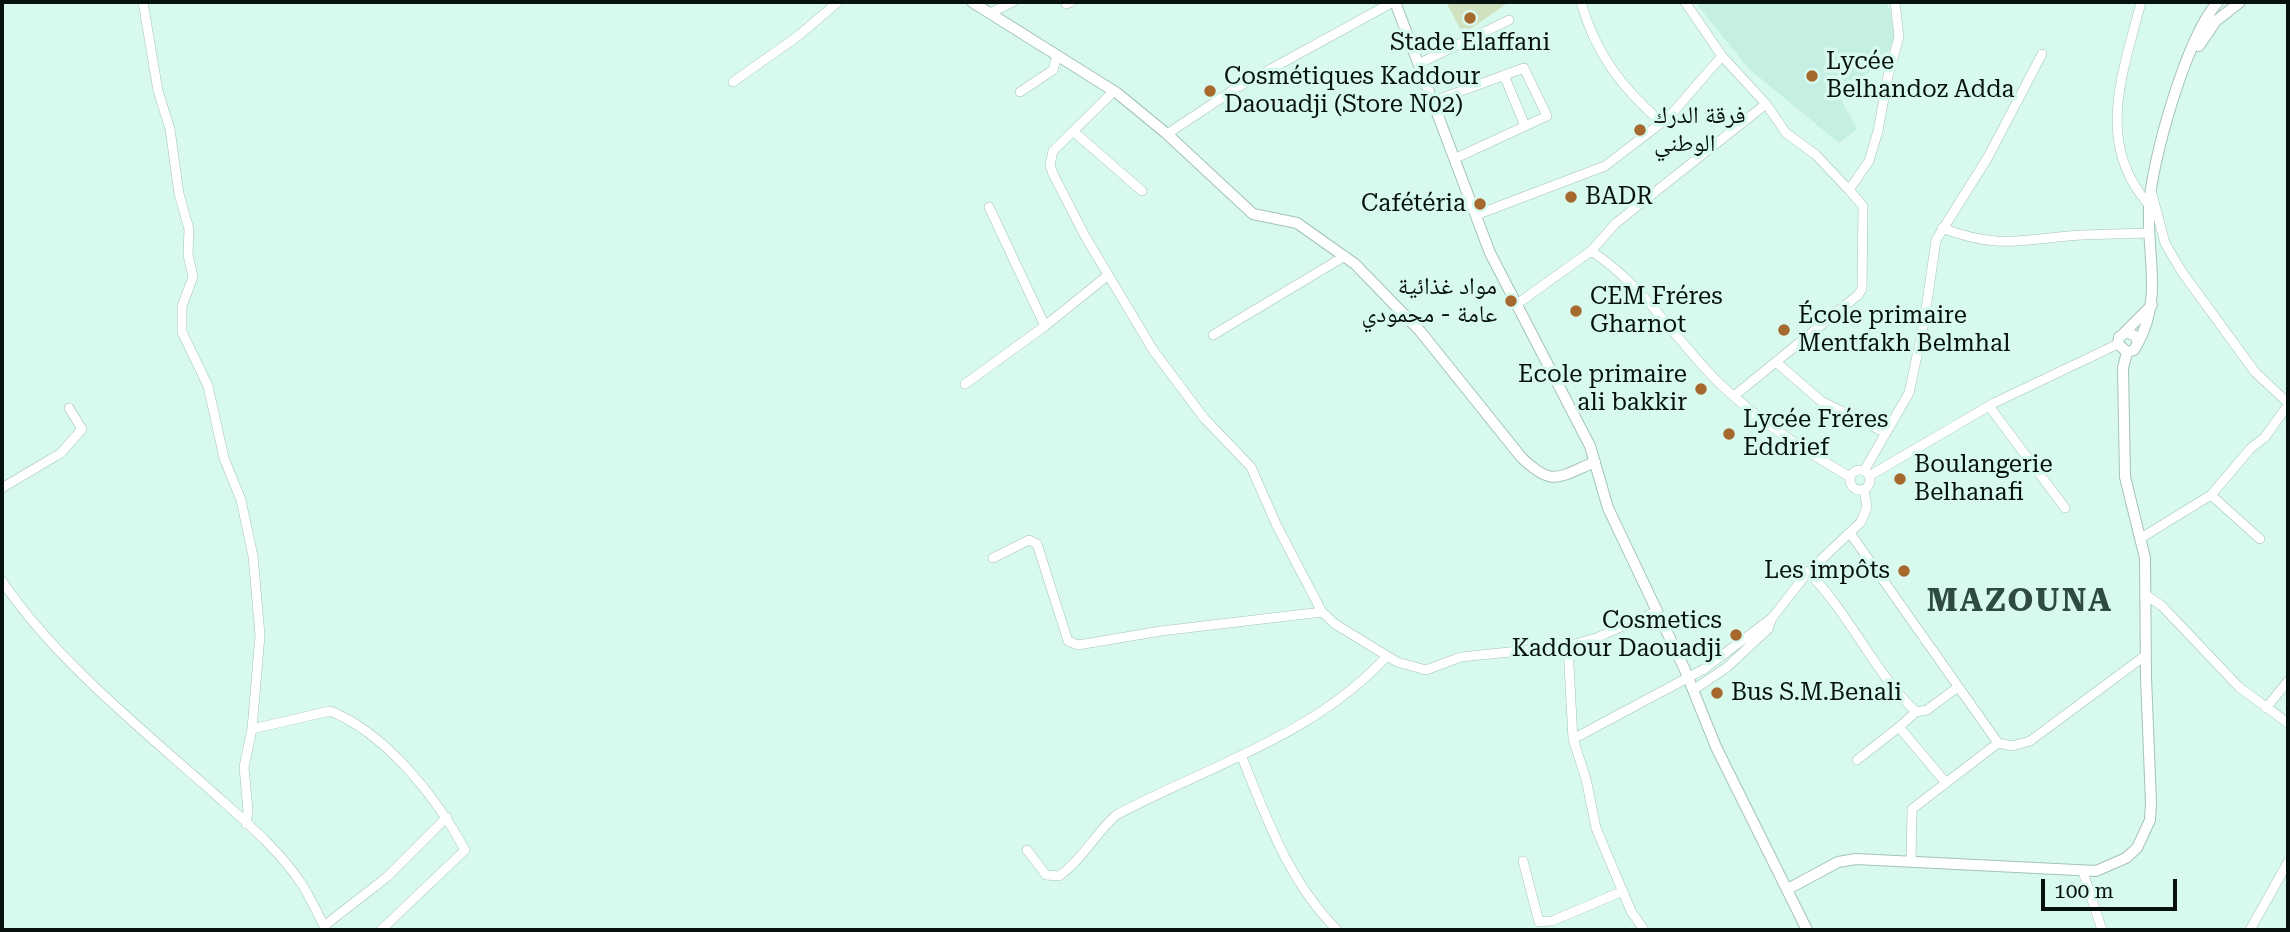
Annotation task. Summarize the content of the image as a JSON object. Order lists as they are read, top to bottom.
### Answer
{
  "districts": ["MAZOUNA"],
  "places": [
    "Stade Elaffani",
    "Lycée Belhandoz Adda",
    "Cosmétiques Kaddour Daouadji (Store N02)",
    "فرقة الدرك الوطني",
    "BADR",
    "Cafétéria",
    "مواد غذائية عامة - محمودي",
    "CEM Fréres Gharnot",
    "École primaire Mentfakh Belmhal",
    "Ecole primaire ali bakkir",
    "Lycée Fréres Eddrief",
    "Boulangerie Belhanafi",
    "Les impôts",
    "Cosmetics Kaddour Daouadji",
    "Bus S.M.Benali"
  ],
  "scale_bar": "100 m"
}
